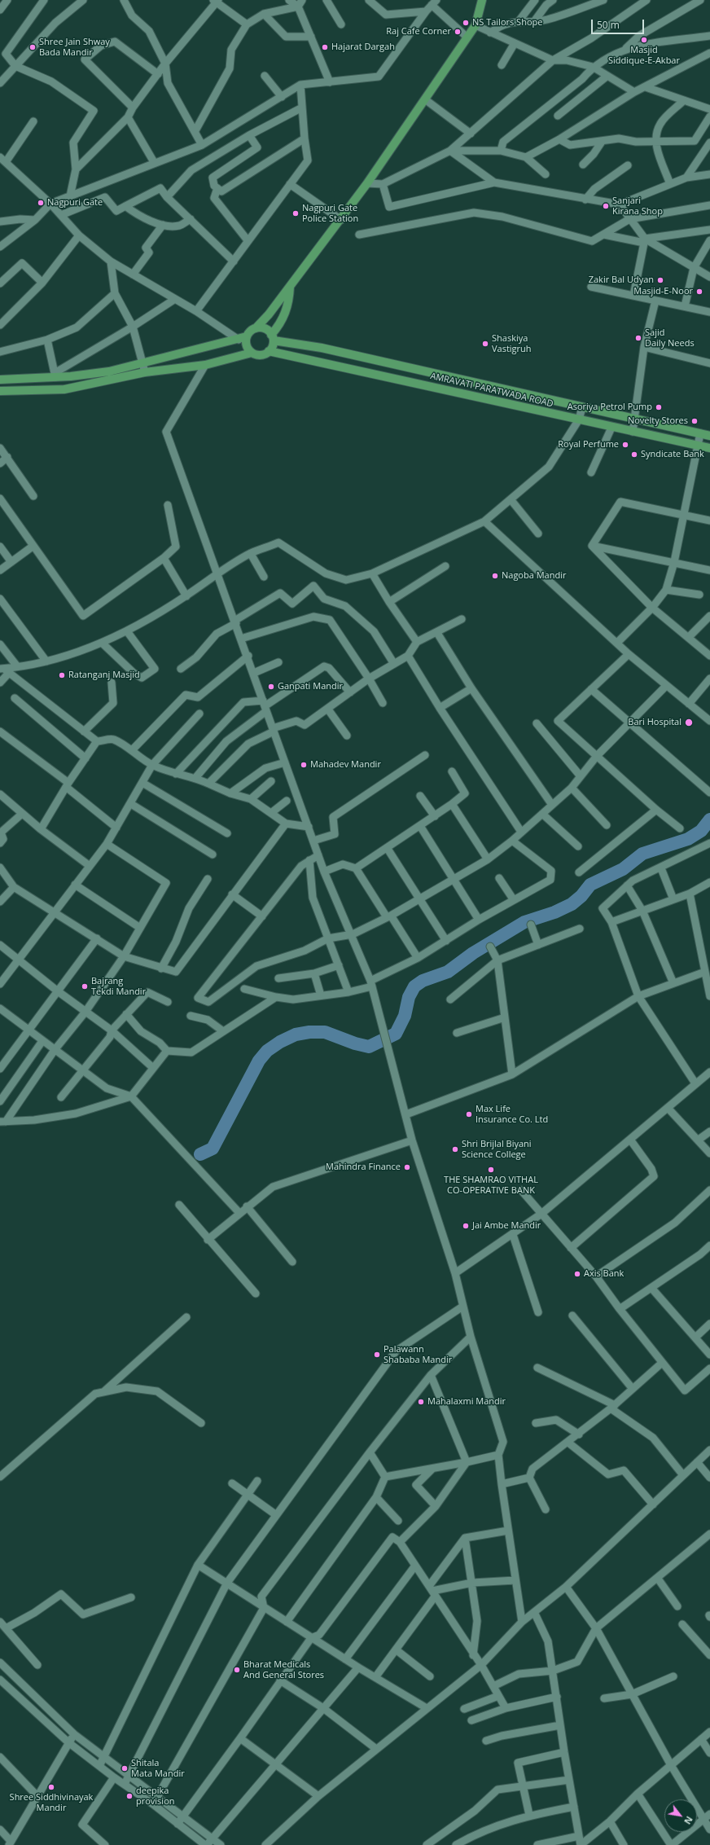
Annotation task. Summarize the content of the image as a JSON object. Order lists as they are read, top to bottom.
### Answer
{
  "streets": {
    "main road": ["AMRAVATI PARATWADA ROAD"]
  },
  "places": [
    "NS Tailors Shope",
    "Raj Cafe Corner",
    "Masjid Siddique-E-Akbar",
    "Shree Jain Shway Bada Mandir",
    "Hajarat Dargah",
    "Nagpuri Gate",
    "Sanjari Kirana Shop",
    "Nagpuri Gate Police Station",
    "Zakir Bal Udyan",
    "Masjid-E-Noor",
    "Sajid Daily Needs",
    "Shaskiya Vastigruh",
    "Asoriya Petrol Pump",
    "Novelty Stores",
    "Royal Perfume",
    "Syndicate Bank",
    "Nagoba Mandir",
    "Ratanganj Masjid",
    "Ganpati Mandir",
    "Bari Hospital",
    "Mahadev Mandir",
    "Bajrang Tekdi Mandir",
    "Max Life Insurance Co. Ltd",
    "Shri Brijlal Biyani Science College",
    "Mahindra Finance",
    "THE SHAMRAO VITHAL CO-OPERATIVE BANK",
    "Jai Ambe Mandir",
    "Axis Bank",
    "Palawann Shababa Mandir",
    "Mahalaxmi Mandir",
    "Bharat Medicals And General Stores",
    "Shitala Mata Mandir",
    "Shree Siddhivinayak Mandir",
    "deepika provision"
  ],
  "scale_bar": "50 m",
  "north": "bottom right"
}
